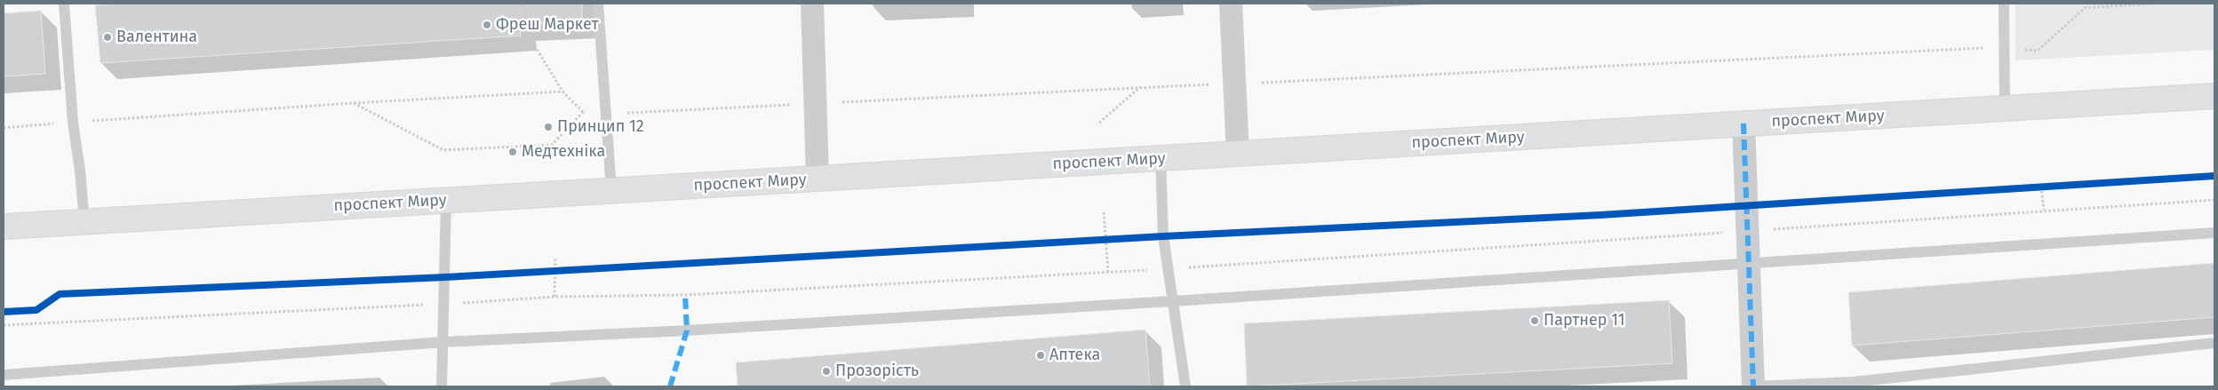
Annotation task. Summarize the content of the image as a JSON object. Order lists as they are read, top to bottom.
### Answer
{
  "streets": {
    "main road": ["проспект Миру"]
  },
  "places": [
    "Фреш Маркет",
    "Валентина",
    "Принцип 12",
    "Медтехніка",
    "Партнер 11",
    "Аптека",
    "Прозорість"
  ]
}
